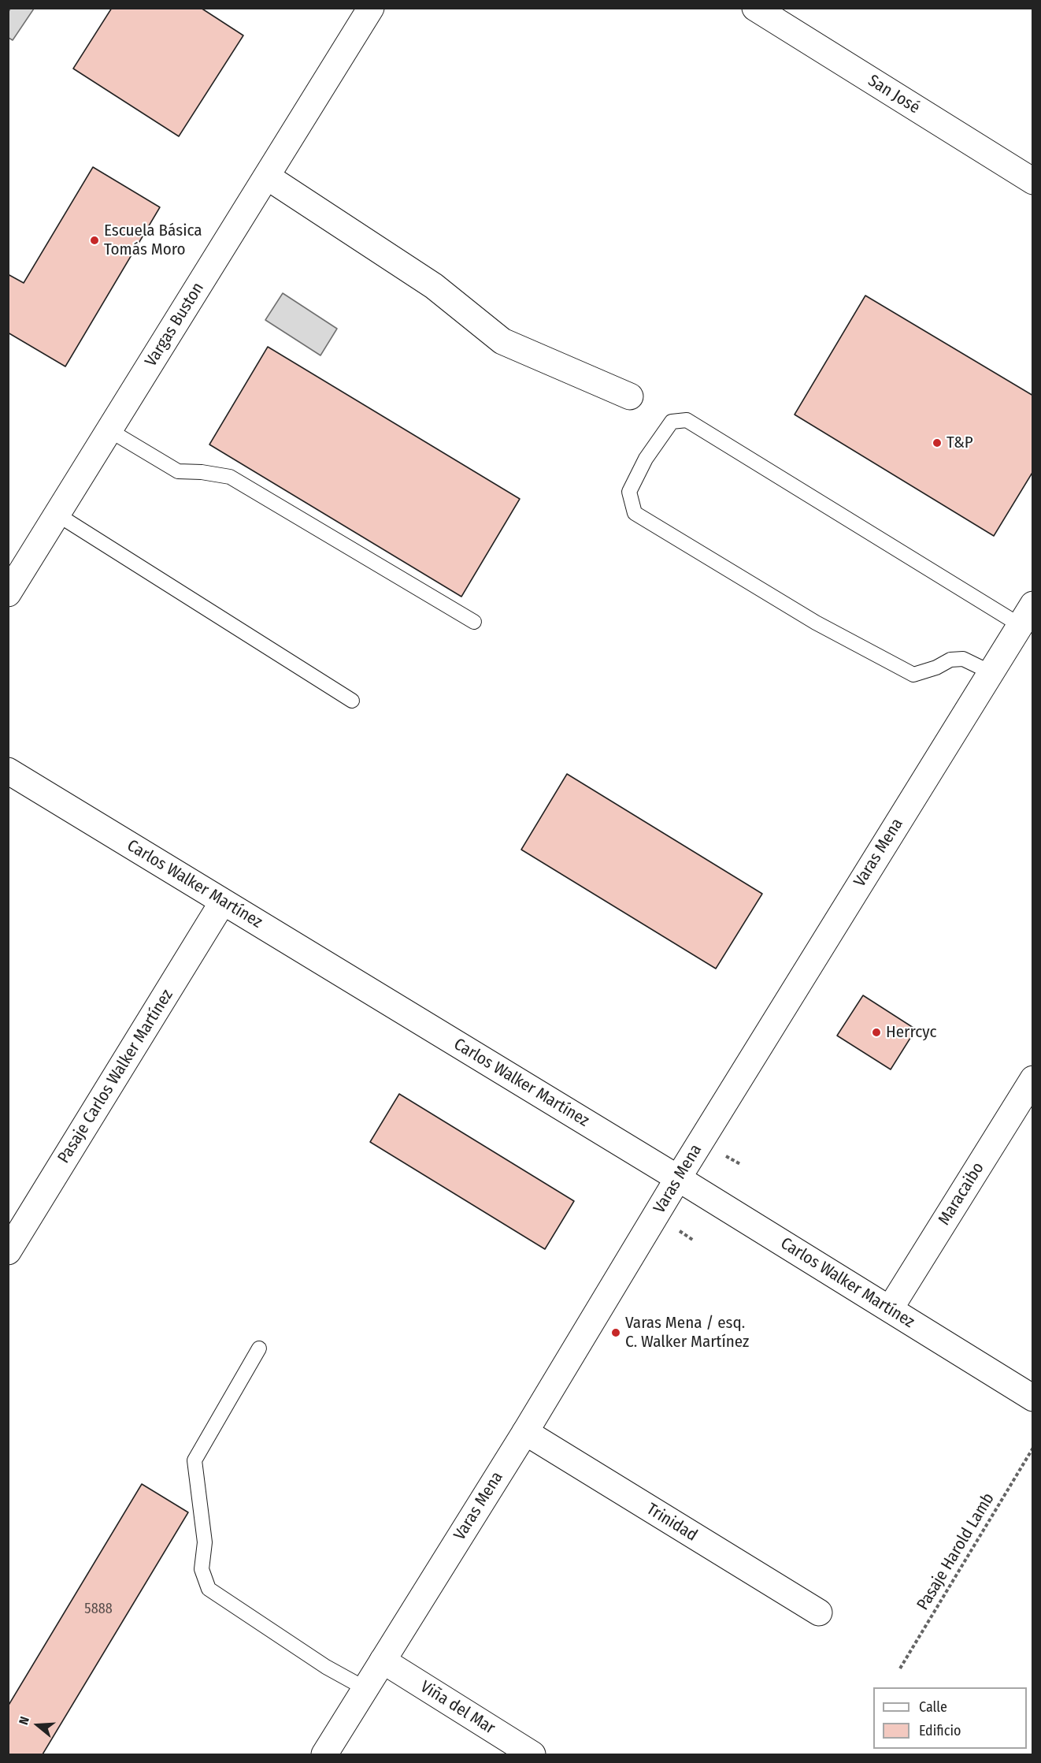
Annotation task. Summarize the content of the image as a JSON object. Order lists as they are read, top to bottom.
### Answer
{
  "streets": {
    "street": [
      "San José",
      "Vargas Buston",
      "Varas Mena",
      "Carlos Walker Martínez",
      "Pasaje Carlos Walker Martínez",
      "Maracaibo",
      "Trinidad",
      "Viña del Mar"
    ],
    "path": ["Pasaje Harold Lamb"]
  },
  "crossings": [
    ["Varas Mena", "Carlos Walker Martínez"],
    ["Varas Mena", "Trinidad"],
    ["Varas Mena", "Viña del Mar"],
    ["Carlos Walker Martínez", "Pasaje Carlos Walker Martínez"],
    ["Carlos Walker Martínez", "Maracaibo"]
  ],
  "places": [
    "Escuela Básica Tomás Moro",
    "T&P",
    "Herrcyc",
    "Varas Mena / esq. C. Walker Martínez"
  ],
  "house_numbers": ["5888"],
  "legend": ["Calle", "Edificio"],
  "north": "left"
}
